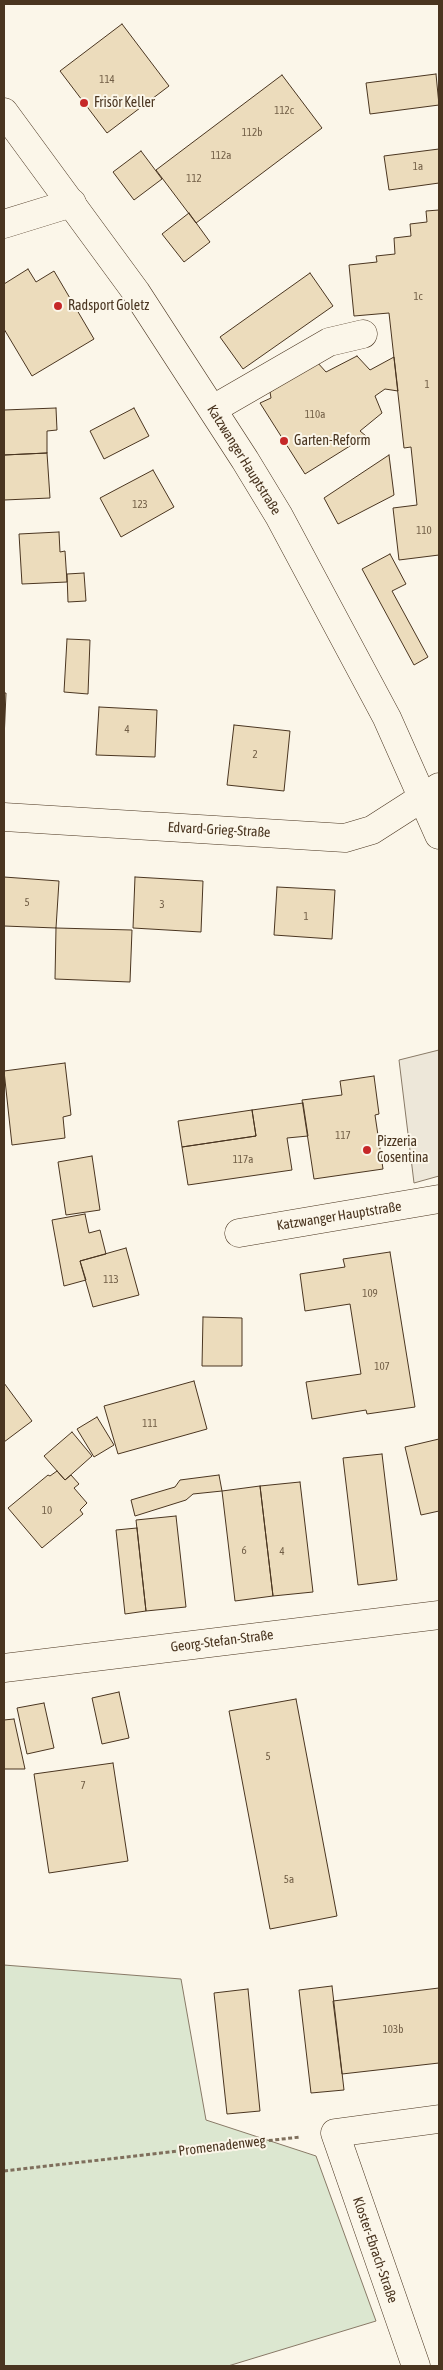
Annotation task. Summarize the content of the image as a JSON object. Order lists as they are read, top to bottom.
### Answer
{
  "streets": {
    "street": [
      "Katzwanger Hauptstraße",
      "Edvard-Grieg-Straße",
      "Georg-Stefan-Straße",
      "Kloster-Ebrach-Straße"
    ],
    "path": ["Promenadenweg"]
  },
  "crossings": [
    ["Katzwanger Hauptstraße", "Edvard-Grieg-Straße"],
    ["Promenadenweg", "Kloster-Ebrach-Straße"]
  ],
  "places": [
    "Frisör Keller",
    "Radsport Goletz",
    "Garten-Reform",
    "Pizzeria Cosentina"
  ],
  "house_numbers": [
    "114",
    "112c",
    "112b",
    "112a",
    "1a",
    "112",
    "1c",
    "1",
    "110a",
    "123",
    "110",
    "4",
    "2",
    "5",
    "3",
    "1",
    "117",
    "117a",
    "113",
    "109",
    "107",
    "111",
    "10",
    "6",
    "4",
    "5",
    "7",
    "5a",
    "103b"
  ]
}
